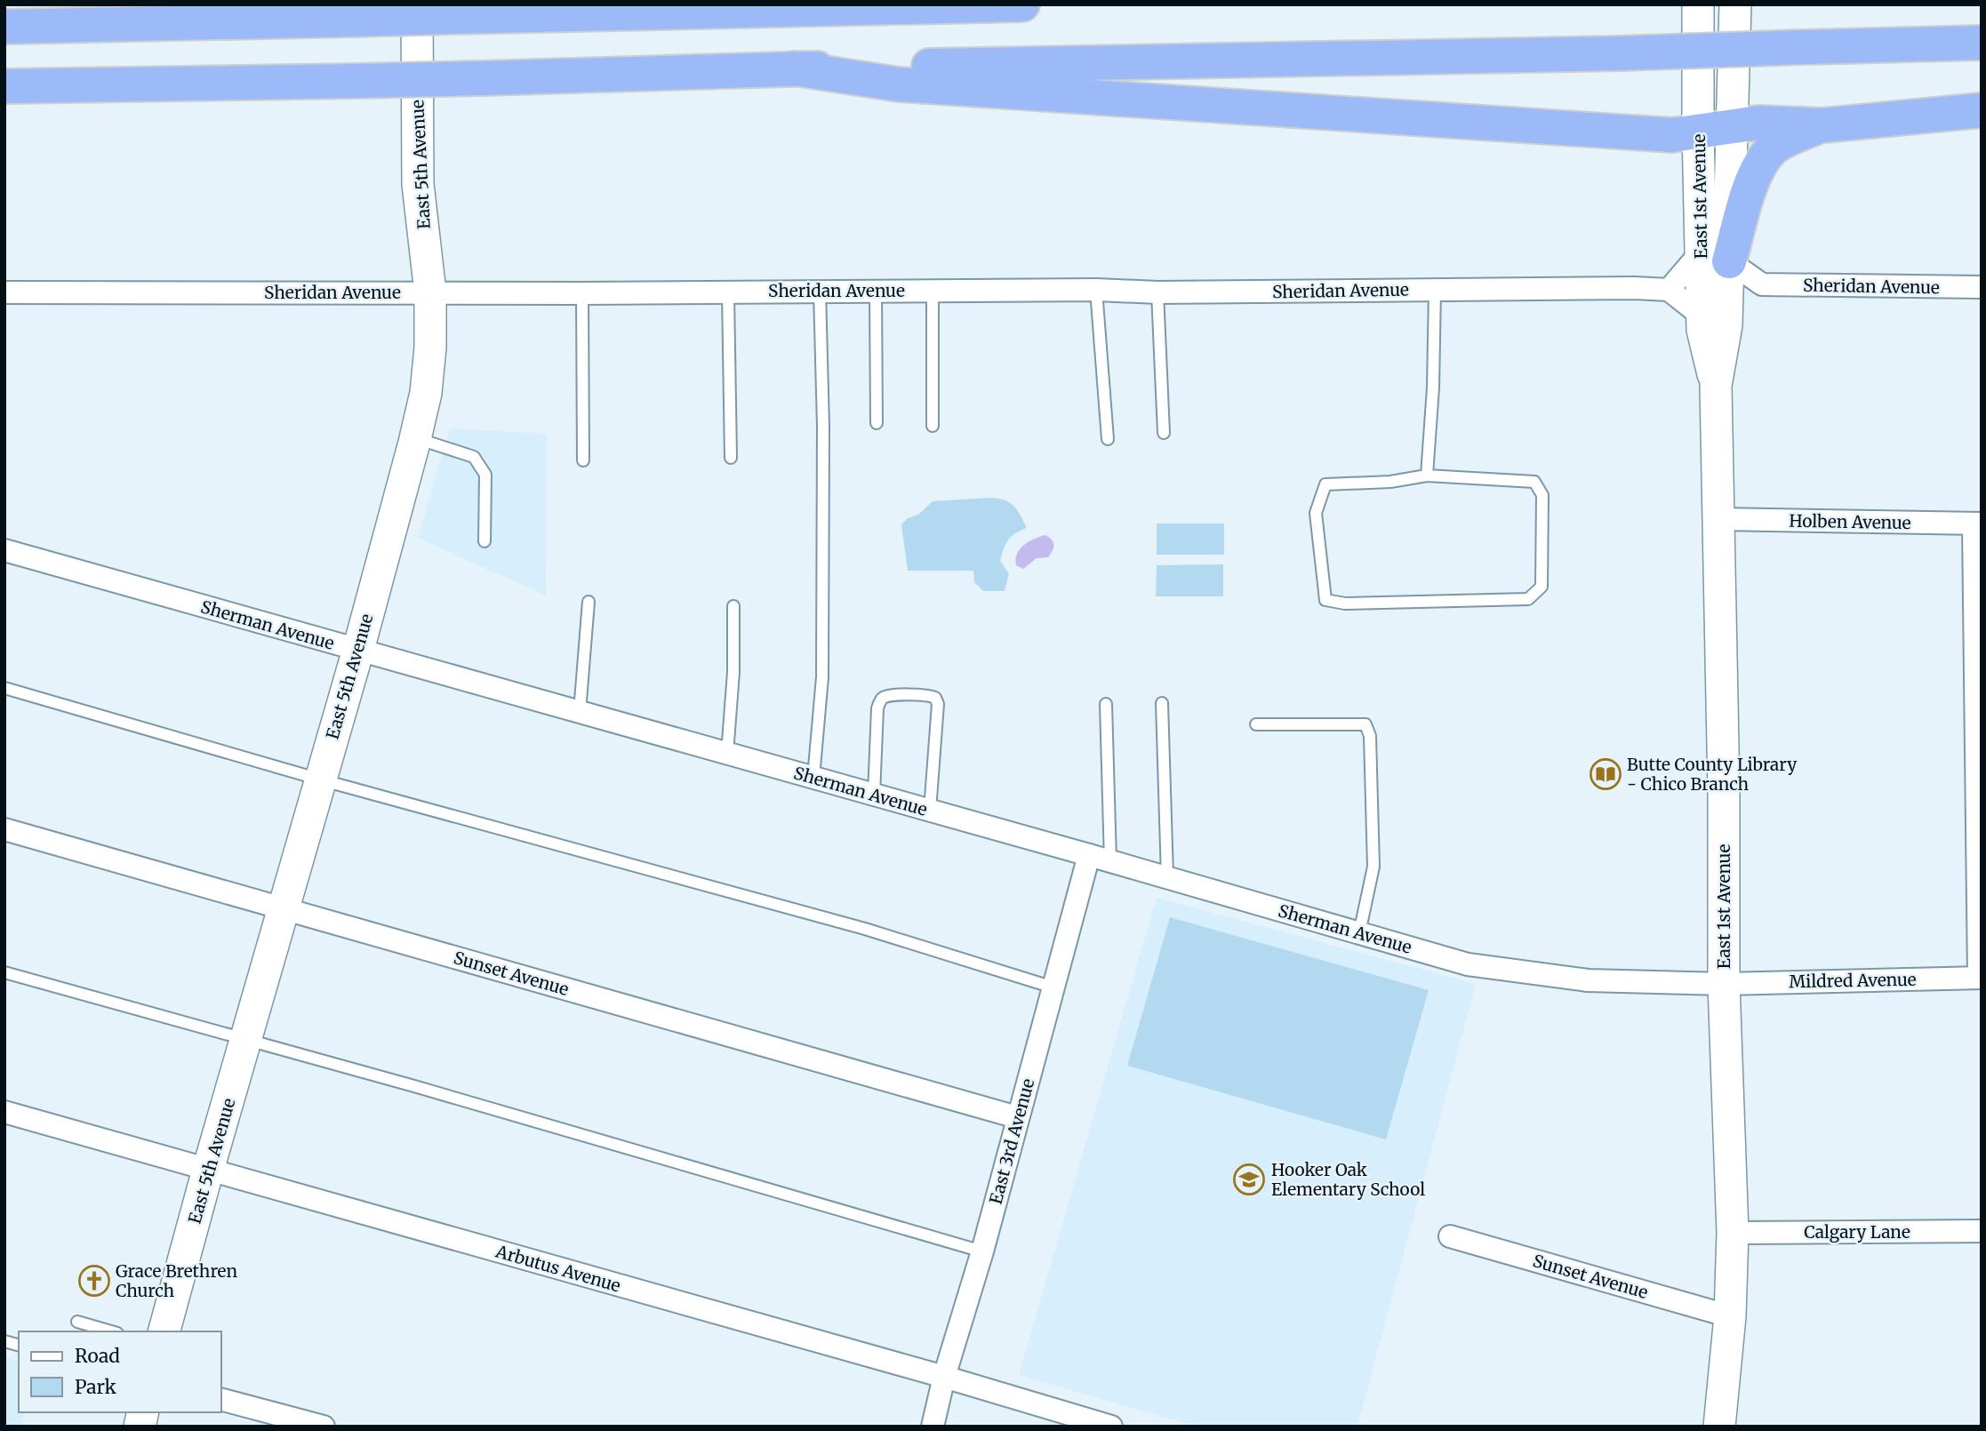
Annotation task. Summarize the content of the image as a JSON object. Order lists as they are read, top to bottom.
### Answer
{
  "streets": {
    "street": [
      "East 5th Avenue",
      "East 1st Avenue",
      "Sheridan Avenue",
      "Holben Avenue",
      "Sherman Avenue",
      "Sunset Avenue",
      "Mildred Avenue",
      "East 3rd Avenue",
      "Calgary Lane",
      "Arbutus Avenue"
    ]
  },
  "crossings": [
    ["East 5th Avenue", "Sheridan Avenue"],
    ["East 5th Avenue", "Sherman Avenue"],
    ["East 5th Avenue", "Sunset Avenue"],
    ["East 5th Avenue", "Arbutus Avenue"],
    ["East 1st Avenue", "Holben Avenue"],
    ["East 1st Avenue", "Sherman Avenue"],
    ["East 1st Avenue", "Sunset Avenue"],
    ["East 1st Avenue", "Mildred Avenue"],
    ["East 1st Avenue", "Calgary Lane"],
    ["Sherman Avenue", "Mildred Avenue"],
    ["Sherman Avenue", "East 3rd Avenue"],
    ["Sunset Avenue", "East 3rd Avenue"],
    ["East 3rd Avenue", "Arbutus Avenue"]
  ],
  "places": {
    "library": ["Butte County Library - Chico Branch"],
    "school or university": ["Hooker Oak Elementary School"],
    "church": ["Grace Brethren Church"]
  },
  "legend": ["Road", "Park"]
}
